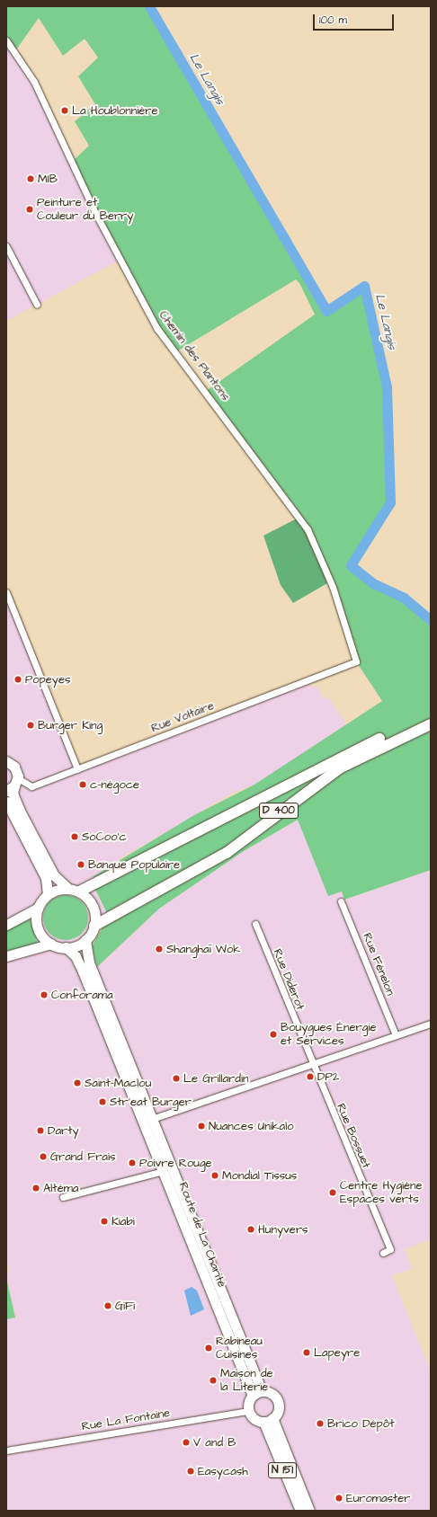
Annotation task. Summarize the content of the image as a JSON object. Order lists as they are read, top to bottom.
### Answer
{
  "streets": {
    "highway": ["D 400"],
    "main road": ["Route de La Charité", "N 151"],
    "street": [
      "Chemin des Plantons",
      "Rue Voltaire",
      "Rue Fénelon",
      "Rue Diderot",
      "Rue Bossuet",
      "Rue La Fontaine"
    ]
  },
  "crossings": [
    ["Chemin des Plantons", "Rue Voltaire"],
    ["D 400", "Route de La Charité"],
    ["Rue Diderot", "Rue Bossuet"],
    ["Route de La Charité", "Rue La Fontaine"],
    ["Route de La Charité", "N 151"],
    ["Rue La Fontaine", "N 151"]
  ],
  "water": ["Le Langis"],
  "places": [
    "La Houblonnière",
    "MIB",
    "Peinture et Couleur du Berry",
    "Popeyes",
    "Burger King",
    "c-négoce",
    "SoCoo'c",
    "Banque Populaire",
    "Shanghaï Wok",
    "Conforama",
    "Bouygues Énergie et Services",
    "DP2",
    "Le Grillardin",
    "Saint-Maclou",
    "Str’eat Burger",
    "Nuances Unikalo",
    "Darty",
    "Grand Frais",
    "Poivre Rouge",
    "Mondial Tissus",
    "Altéma",
    "Centre Hygiène Espaces verts",
    "Kiabi",
    "Hunyvers",
    "GiFi",
    "Rabineau Cuisines",
    "Lapeyre",
    "Maison de la Literie",
    "Brico Dépôt",
    "V and B",
    "Easycash",
    "Euromaster"
  ],
  "scale_bar": "100 m"
}
